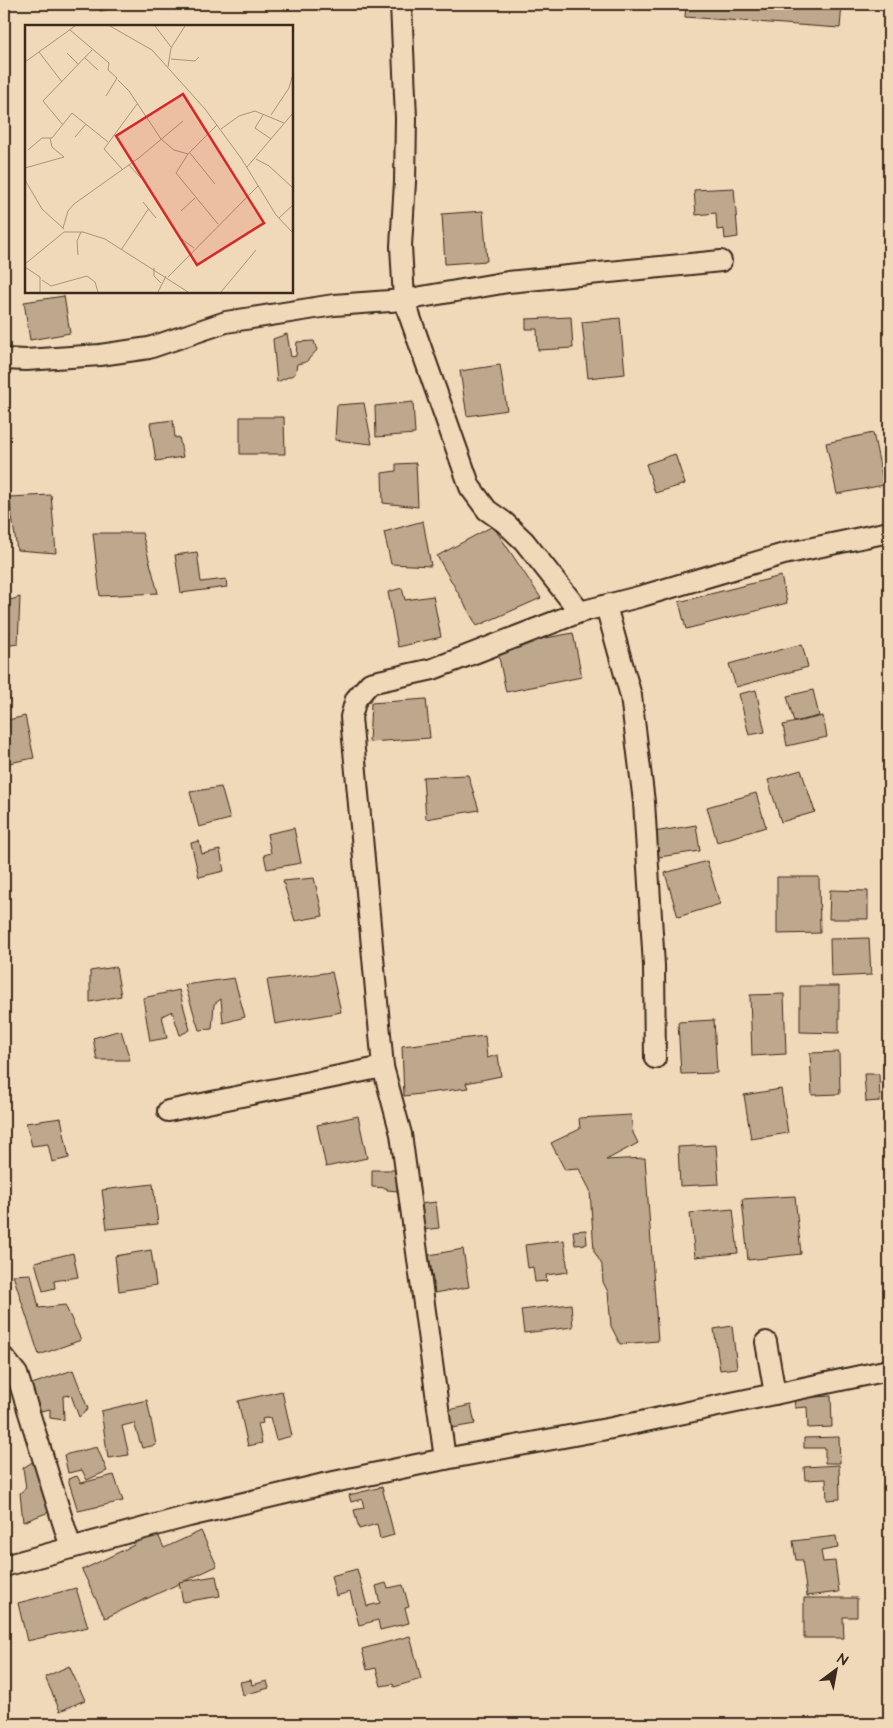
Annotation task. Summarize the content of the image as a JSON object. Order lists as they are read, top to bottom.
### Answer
{
  "north": "top right"
}
